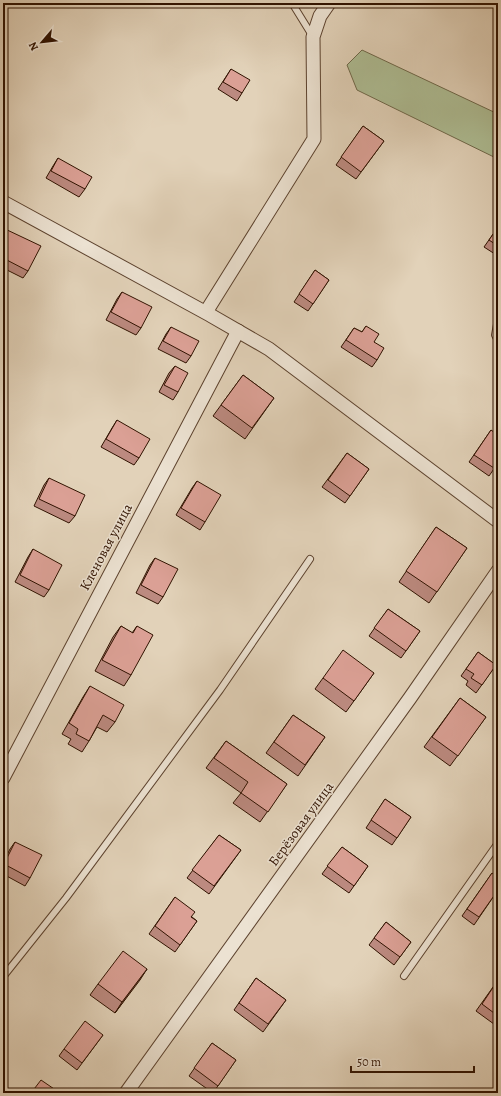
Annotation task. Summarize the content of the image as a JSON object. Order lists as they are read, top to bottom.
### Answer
{
  "streets": {
    "street": ["Кленовая улица", "Берёзовая улица"]
  },
  "scale_bar": "50 m",
  "north": "bottom left"
}
